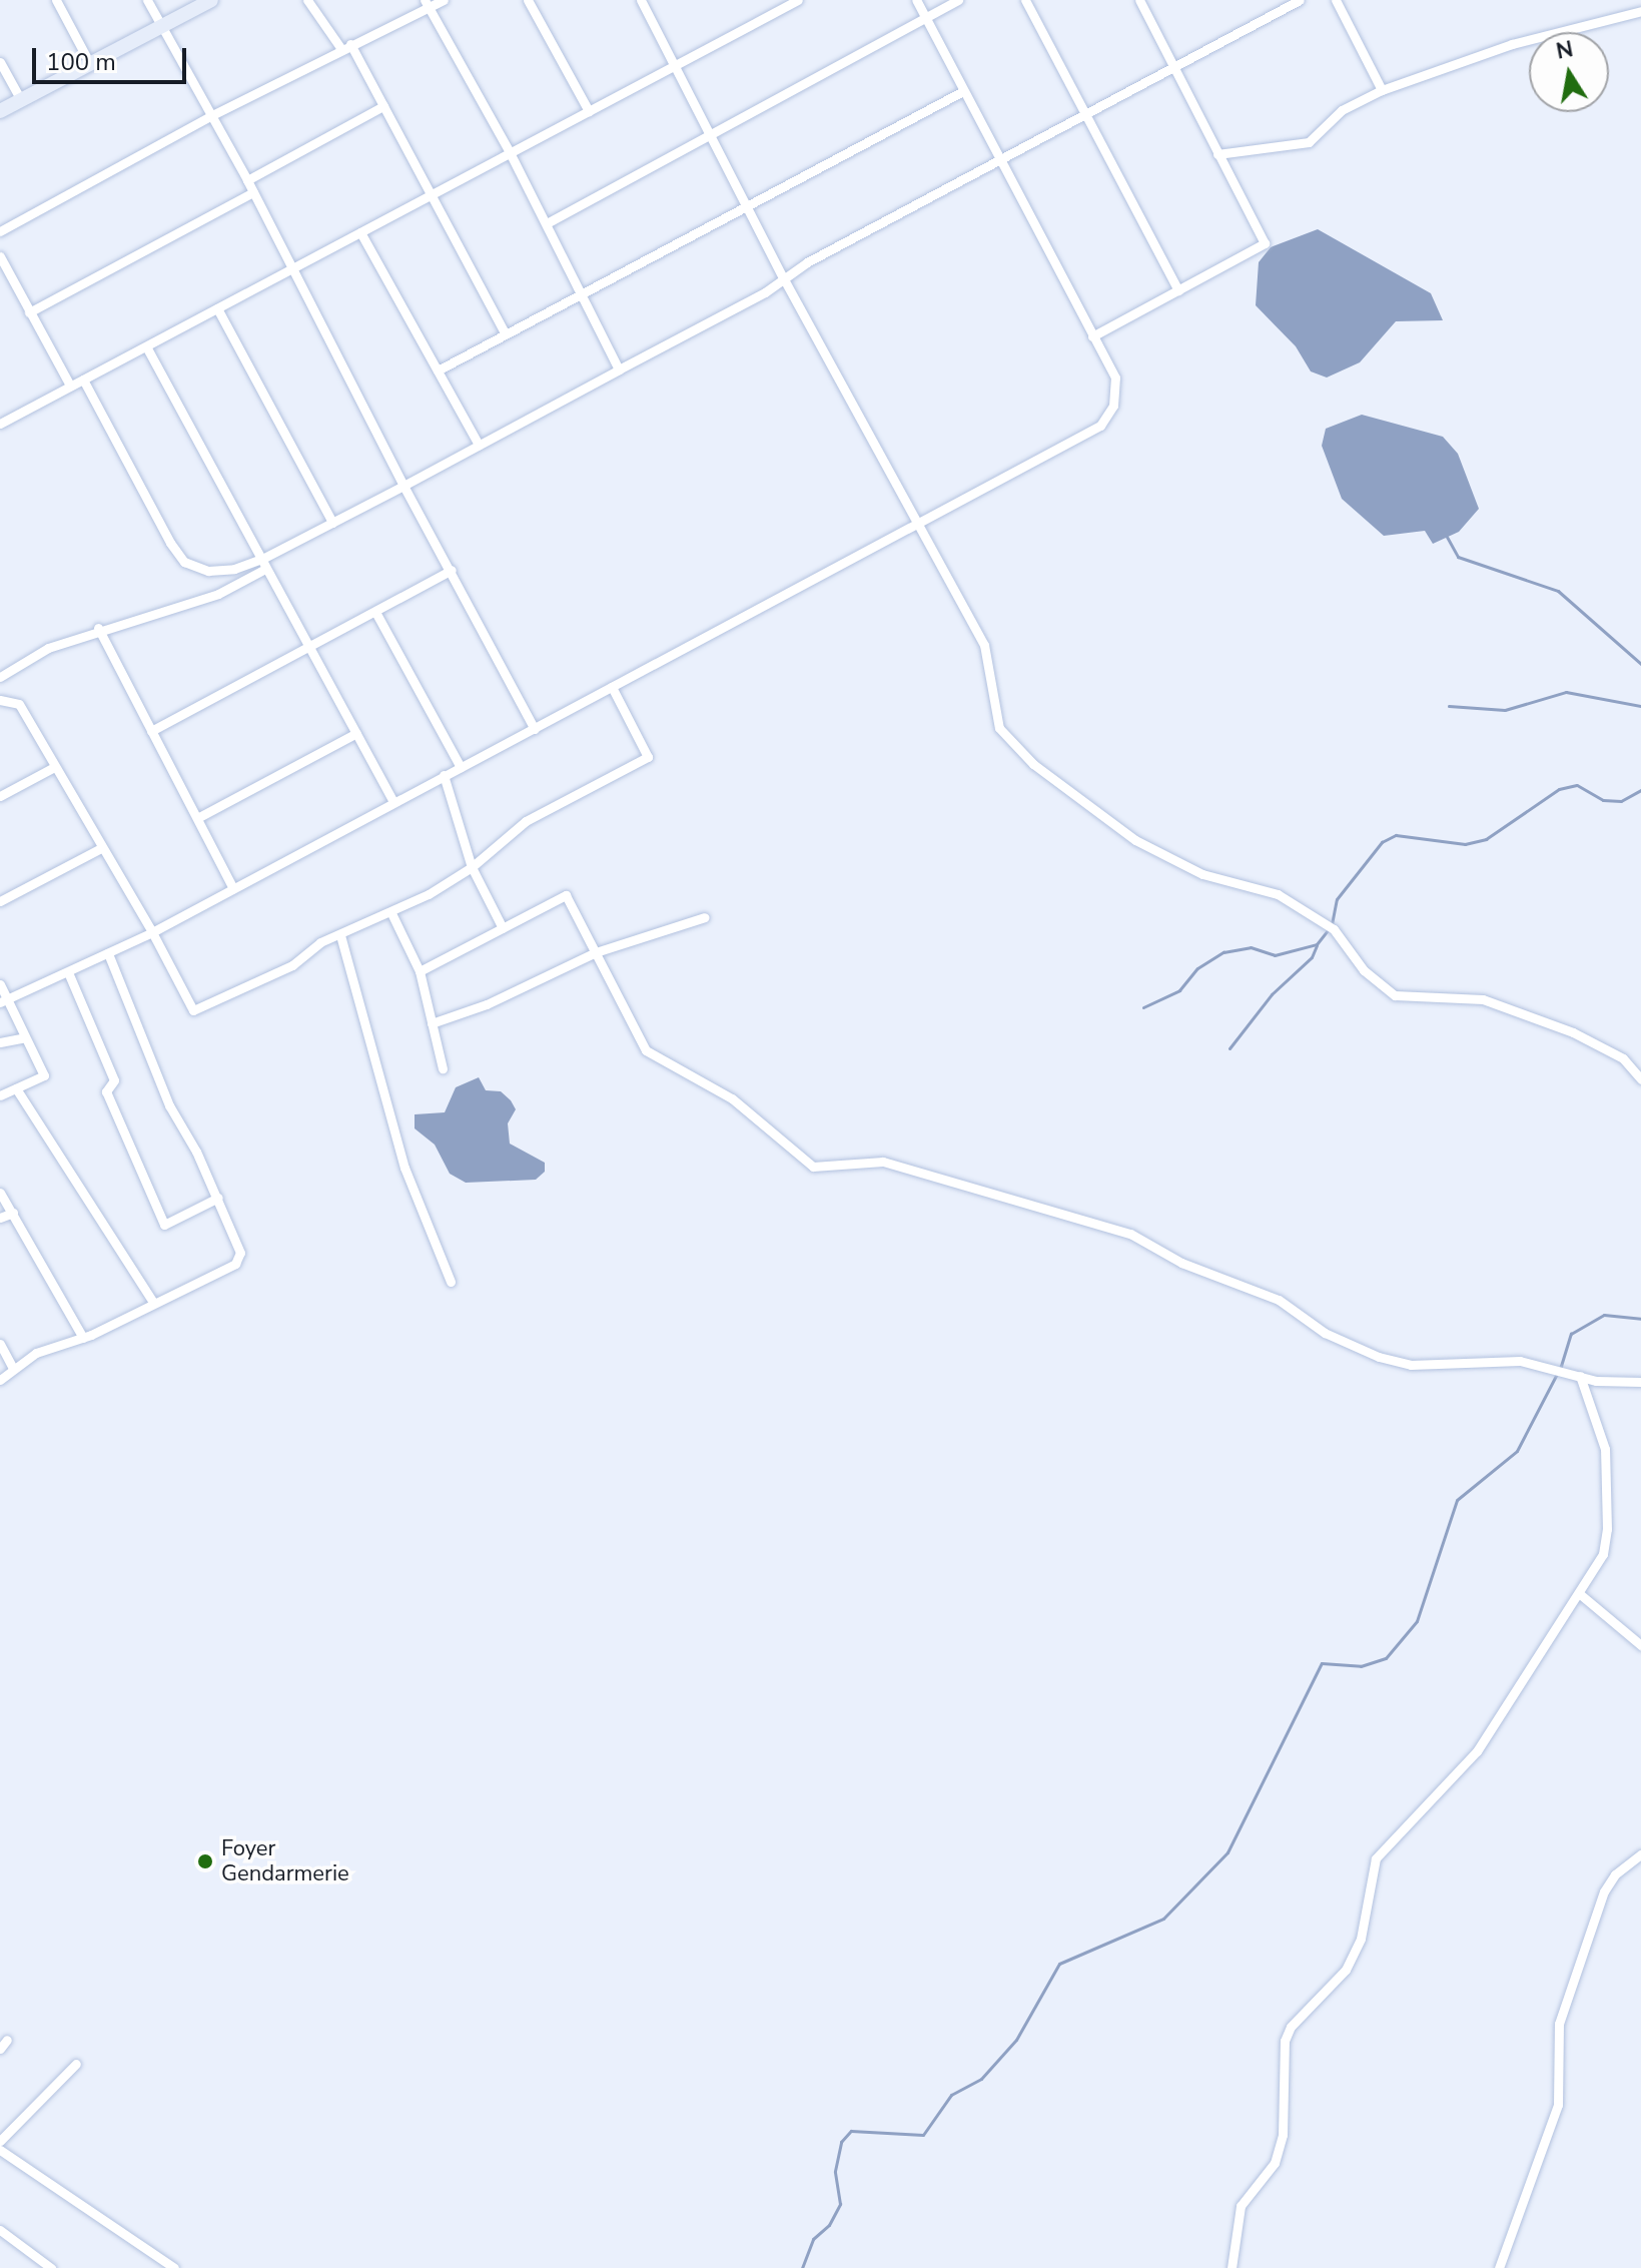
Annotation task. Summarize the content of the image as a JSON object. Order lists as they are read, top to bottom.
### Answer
{
  "places": ["Foyer Gendarmerie"],
  "scale_bar": "100 m",
  "north": "top"
}
